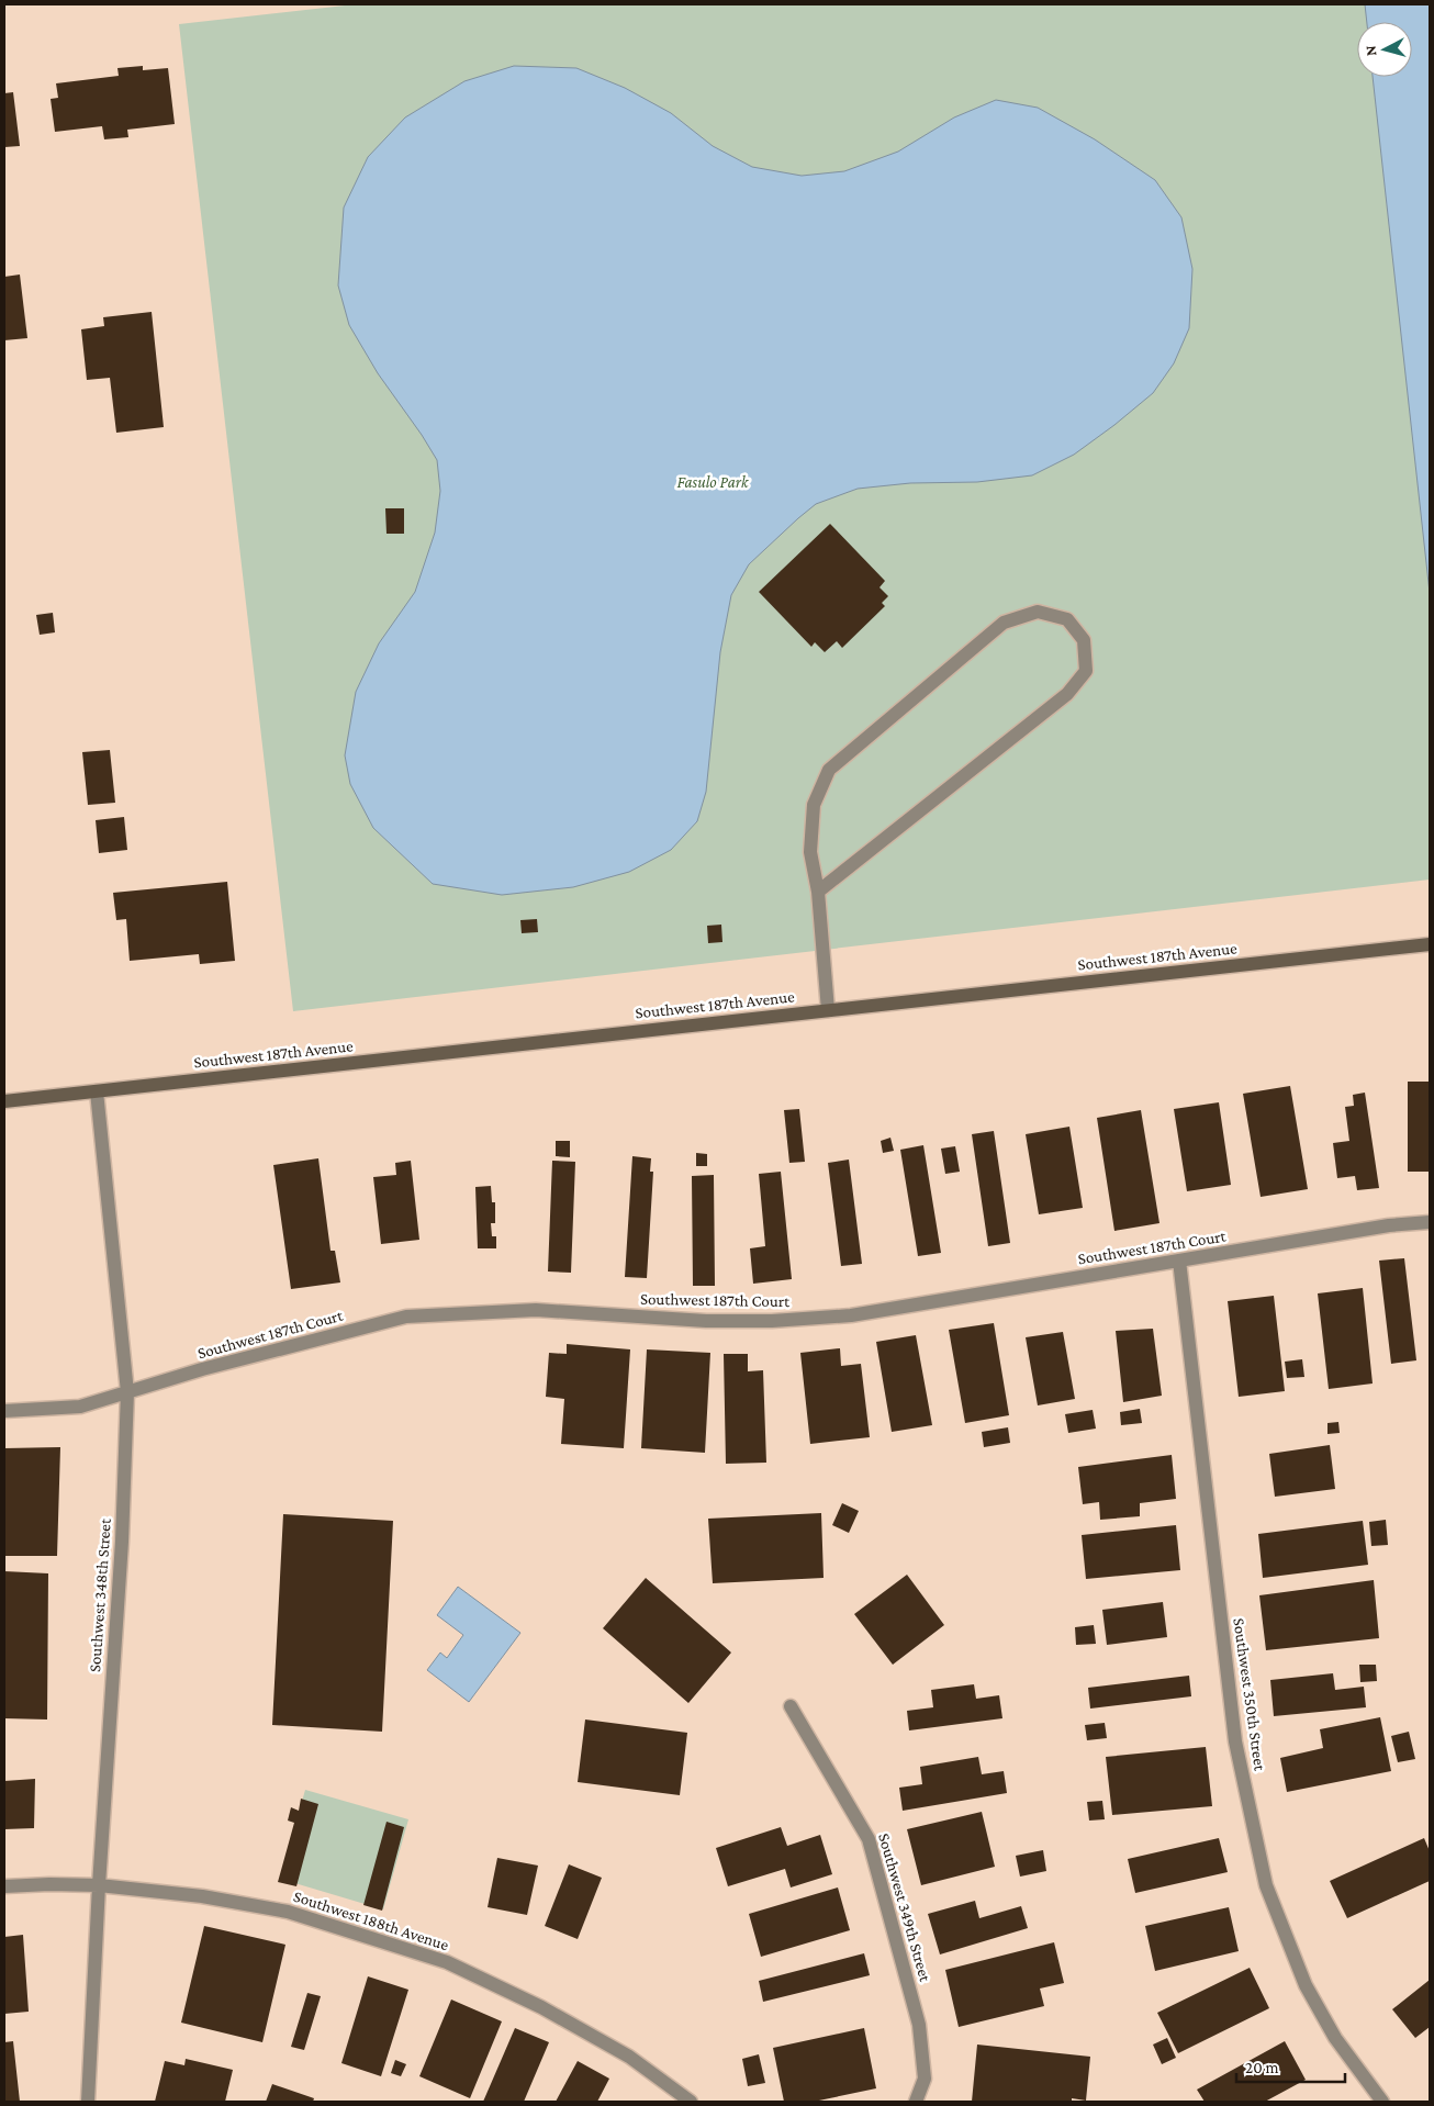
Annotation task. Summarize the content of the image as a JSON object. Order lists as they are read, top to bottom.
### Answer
{
  "streets": {
    "street": [
      "Southwest 187th Avenue",
      "Southwest 187th Court",
      "Southwest 348th Street",
      "Southwest 350th Street",
      "Southwest 349th Street",
      "Southwest 188th Avenue"
    ]
  },
  "crossings": [
    ["Southwest 187th Avenue", "Southwest 348th Street"],
    ["Southwest 187th Court", "Southwest 348th Street"],
    ["Southwest 187th Court", "Southwest 350th Street"],
    ["Southwest 348th Street", "Southwest 188th Avenue"]
  ],
  "parks": ["Fasulo Park"],
  "scale_bar": "20 m",
  "north": "left"
}
